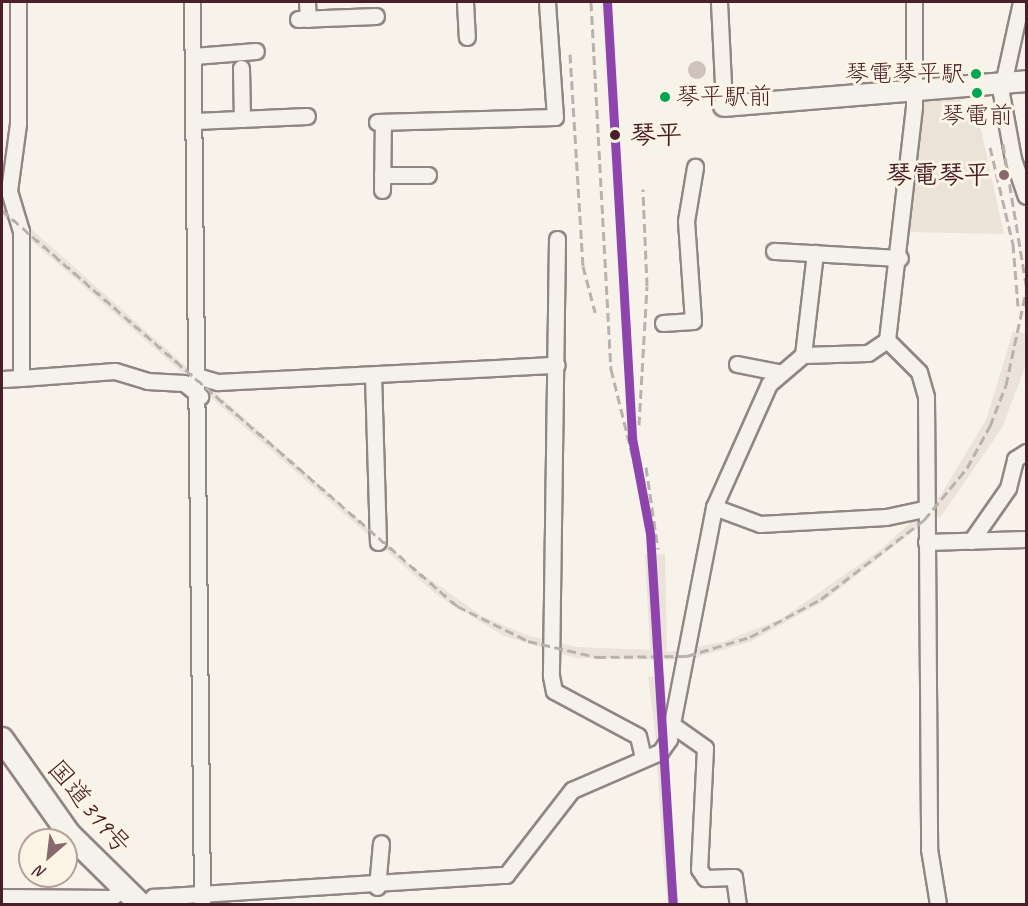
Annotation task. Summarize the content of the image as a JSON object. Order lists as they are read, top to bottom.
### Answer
{
  "streets": {
    "highway": ["国道319号"]
  },
  "places": [
    "琴電琴平駅",
    "琴電前",
    "琴平駅前",
    "琴平",
    "琴電琴平"
  ],
  "north": "bottom left"
}
